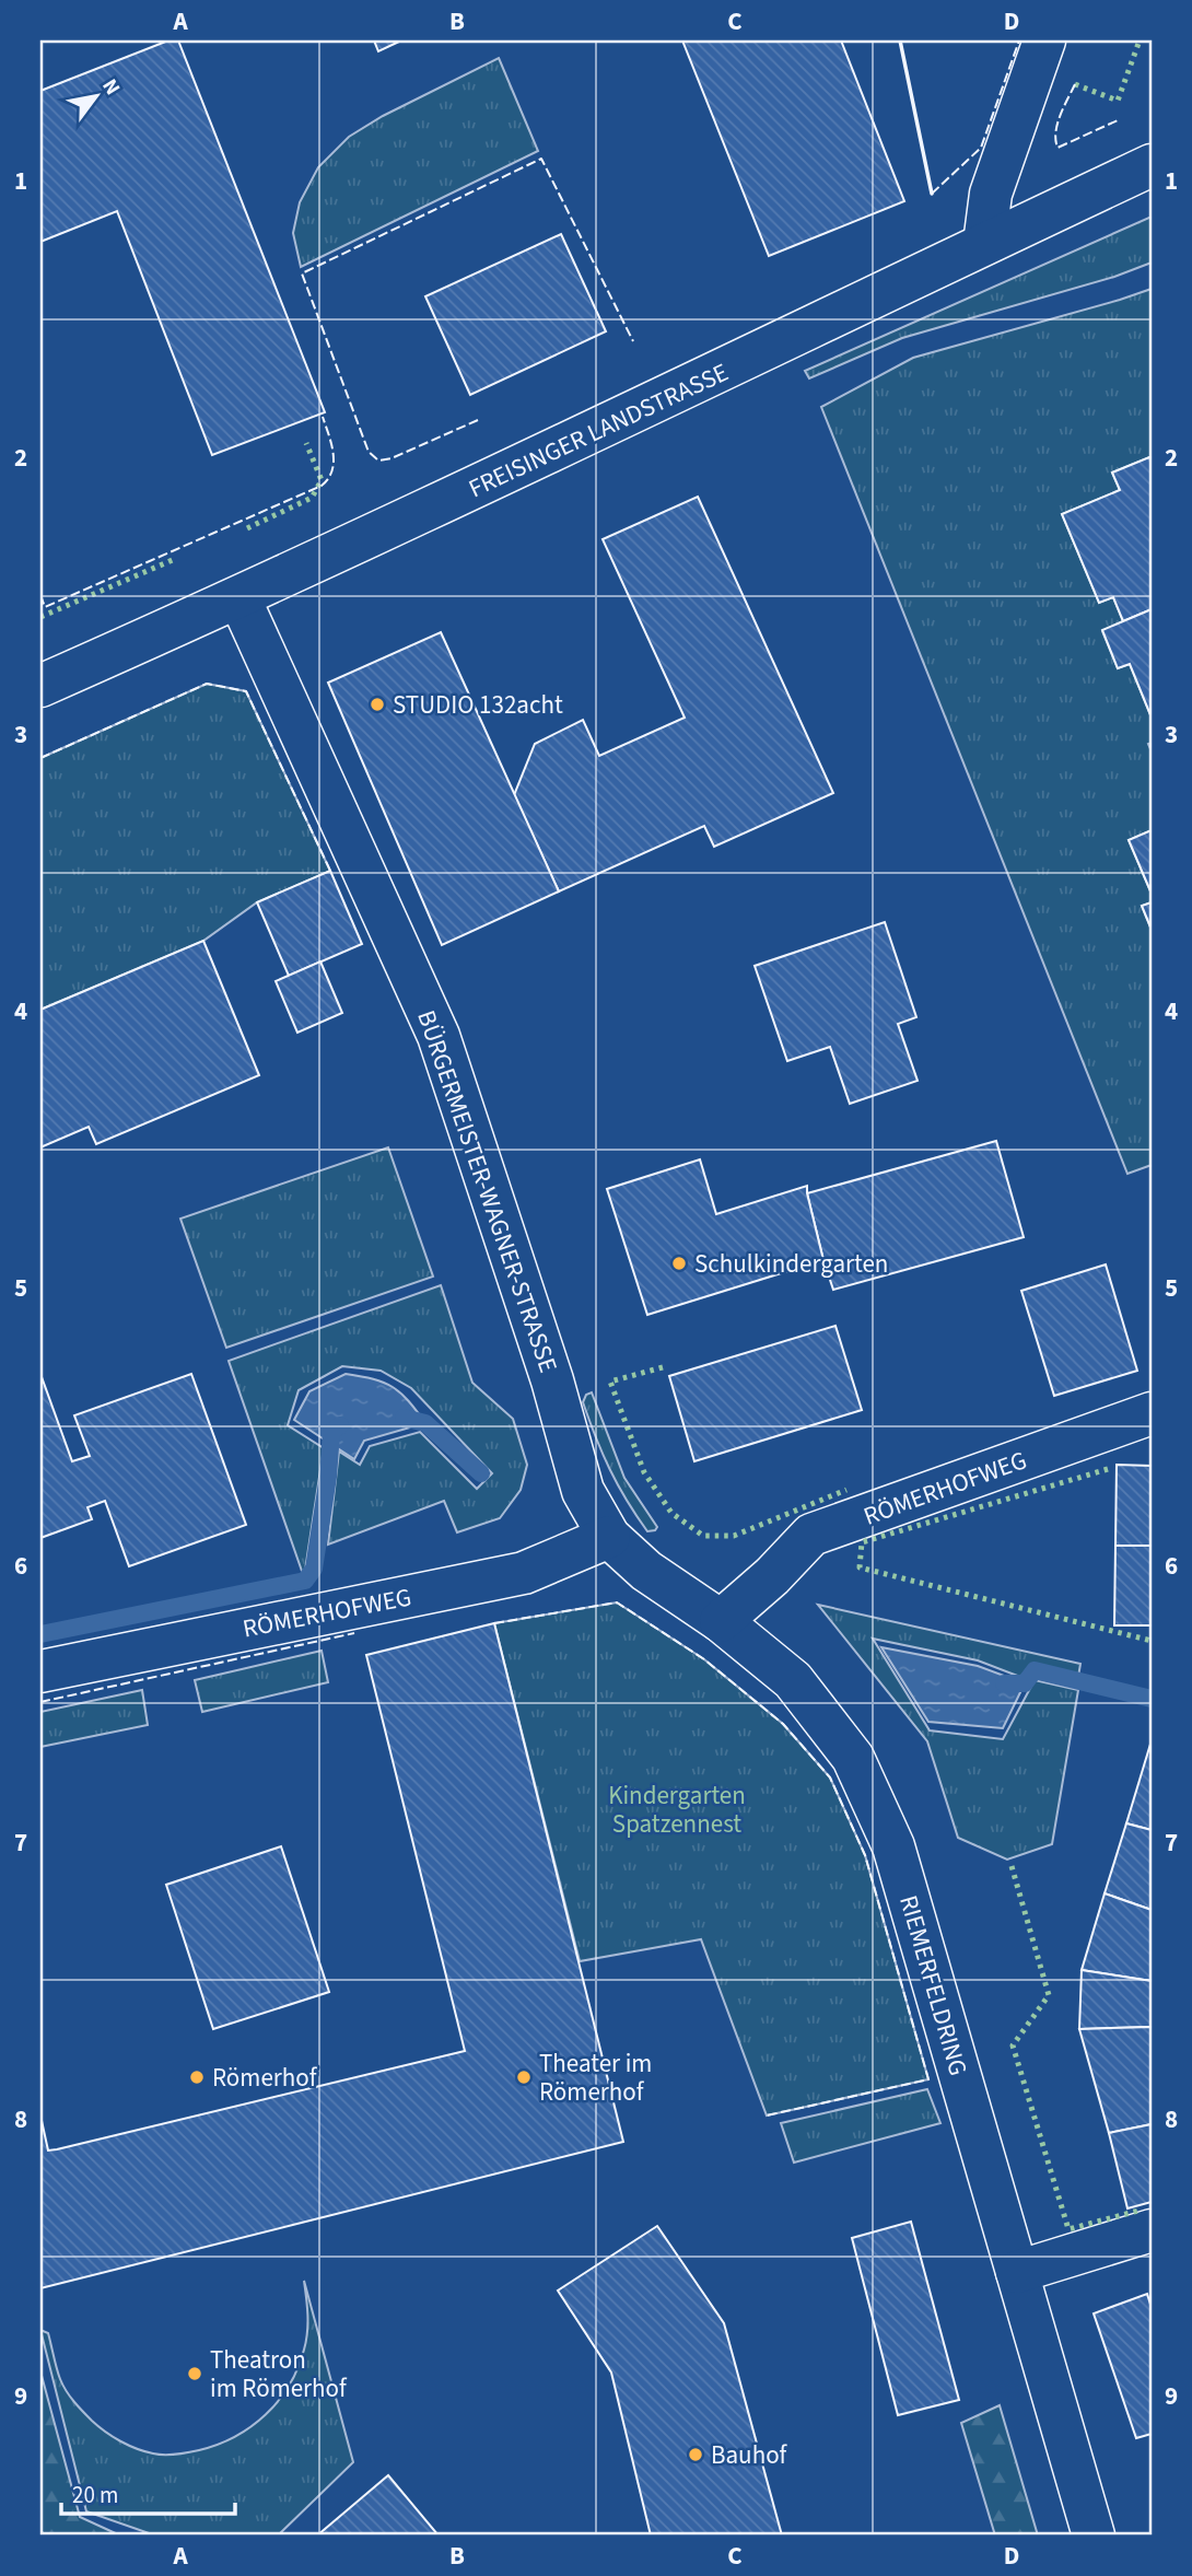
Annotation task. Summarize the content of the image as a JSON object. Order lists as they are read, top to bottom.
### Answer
{
  "streets": {
    "street": [
      "FREISINGER LANDSTRASSE",
      "BÜRGERMEISTER-WAGNER-STRASSE",
      "RÖMERHOFWEG",
      "RIEMERFELDRING"
    ]
  },
  "crossings": [
    ["FREISINGER LANDSTRASSE", "BÜRGERMEISTER-WAGNER-STRASSE"],
    ["BÜRGERMEISTER-WAGNER-STRASSE", "RÖMERHOFWEG"],
    ["BÜRGERMEISTER-WAGNER-STRASSE", "RIEMERFELDRING"],
    ["RÖMERHOFWEG", "RIEMERFELDRING"]
  ],
  "parks": ["Kindergarten Spatzennest"],
  "places": [
    "STUDIO 132acht",
    "Schulkindergarten",
    "Römerhof",
    "Theater im Römerhof",
    "Theatron im Römerhof",
    "Bauhof"
  ],
  "scale_bar": "20 m",
  "north": "top right",
  "grid": {
    "columns": [
      "A",
      "B",
      "C",
      "D"
    ],
    "rows": [
      "1",
      "2",
      "3",
      "4",
      "5",
      "6",
      "7",
      "8",
      "9"
    ]
  }
}
